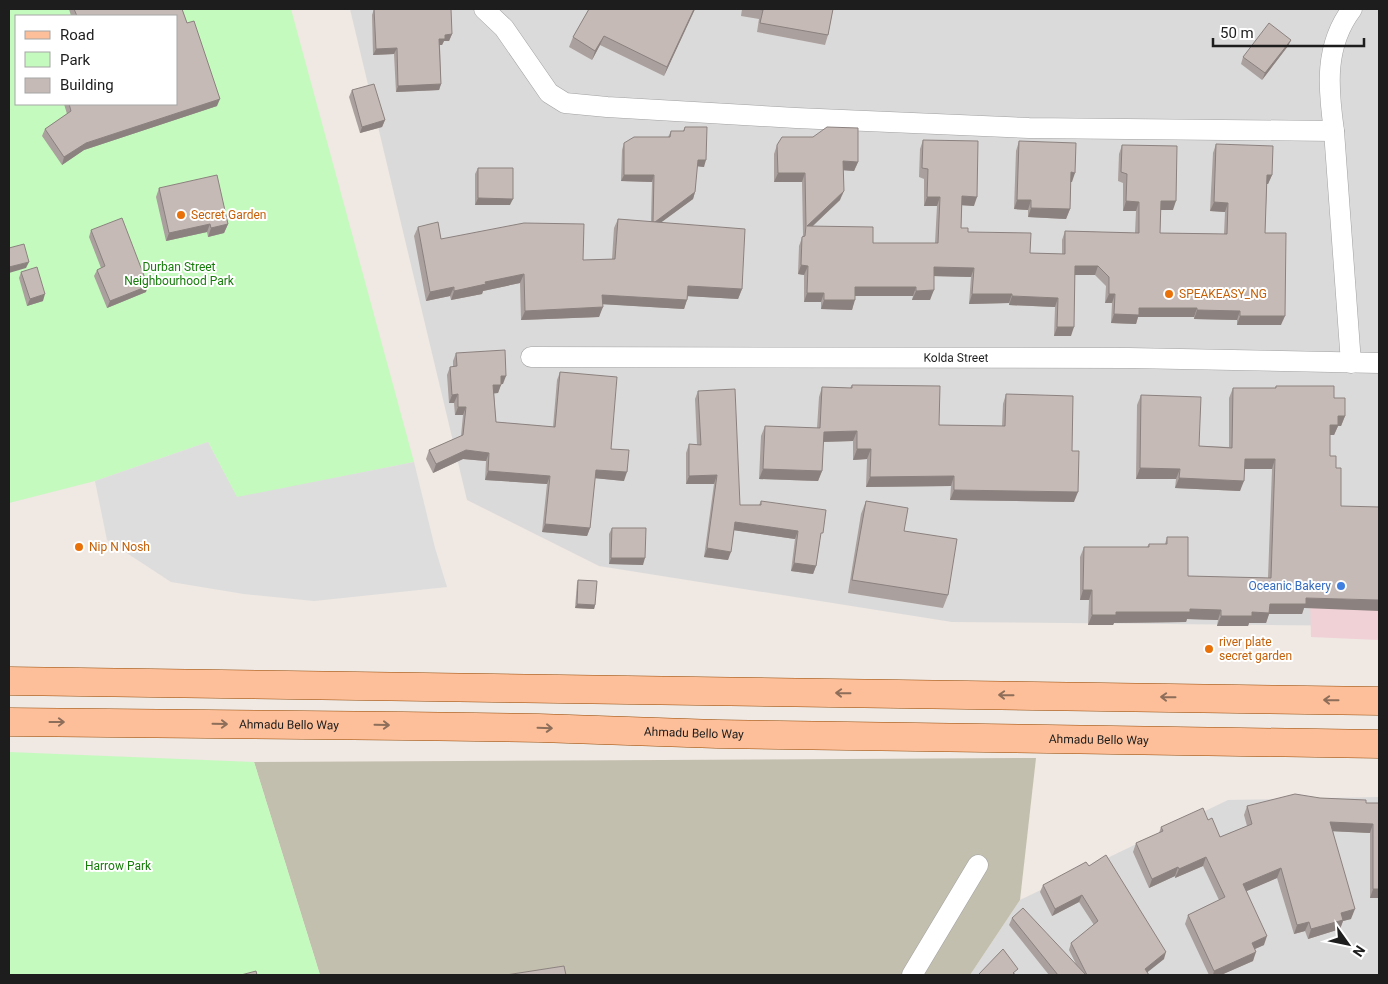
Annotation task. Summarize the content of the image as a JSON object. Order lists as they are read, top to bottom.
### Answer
{
  "streets": {
    "main road": ["Ahmadu Bello Way"],
    "street": ["Kolda Street"]
  },
  "parks": ["Durban Street Neighbourhood Park", "Harrow Park"],
  "places": [
    "Secret Garden",
    "SPEAKEASY_NG",
    "Nip N Nosh",
    "Oceanic Bakery",
    "river plate secret garden"
  ],
  "legend": ["Road", "Park", "Building"],
  "scale_bar": "50 m",
  "north": "bottom right"
}
